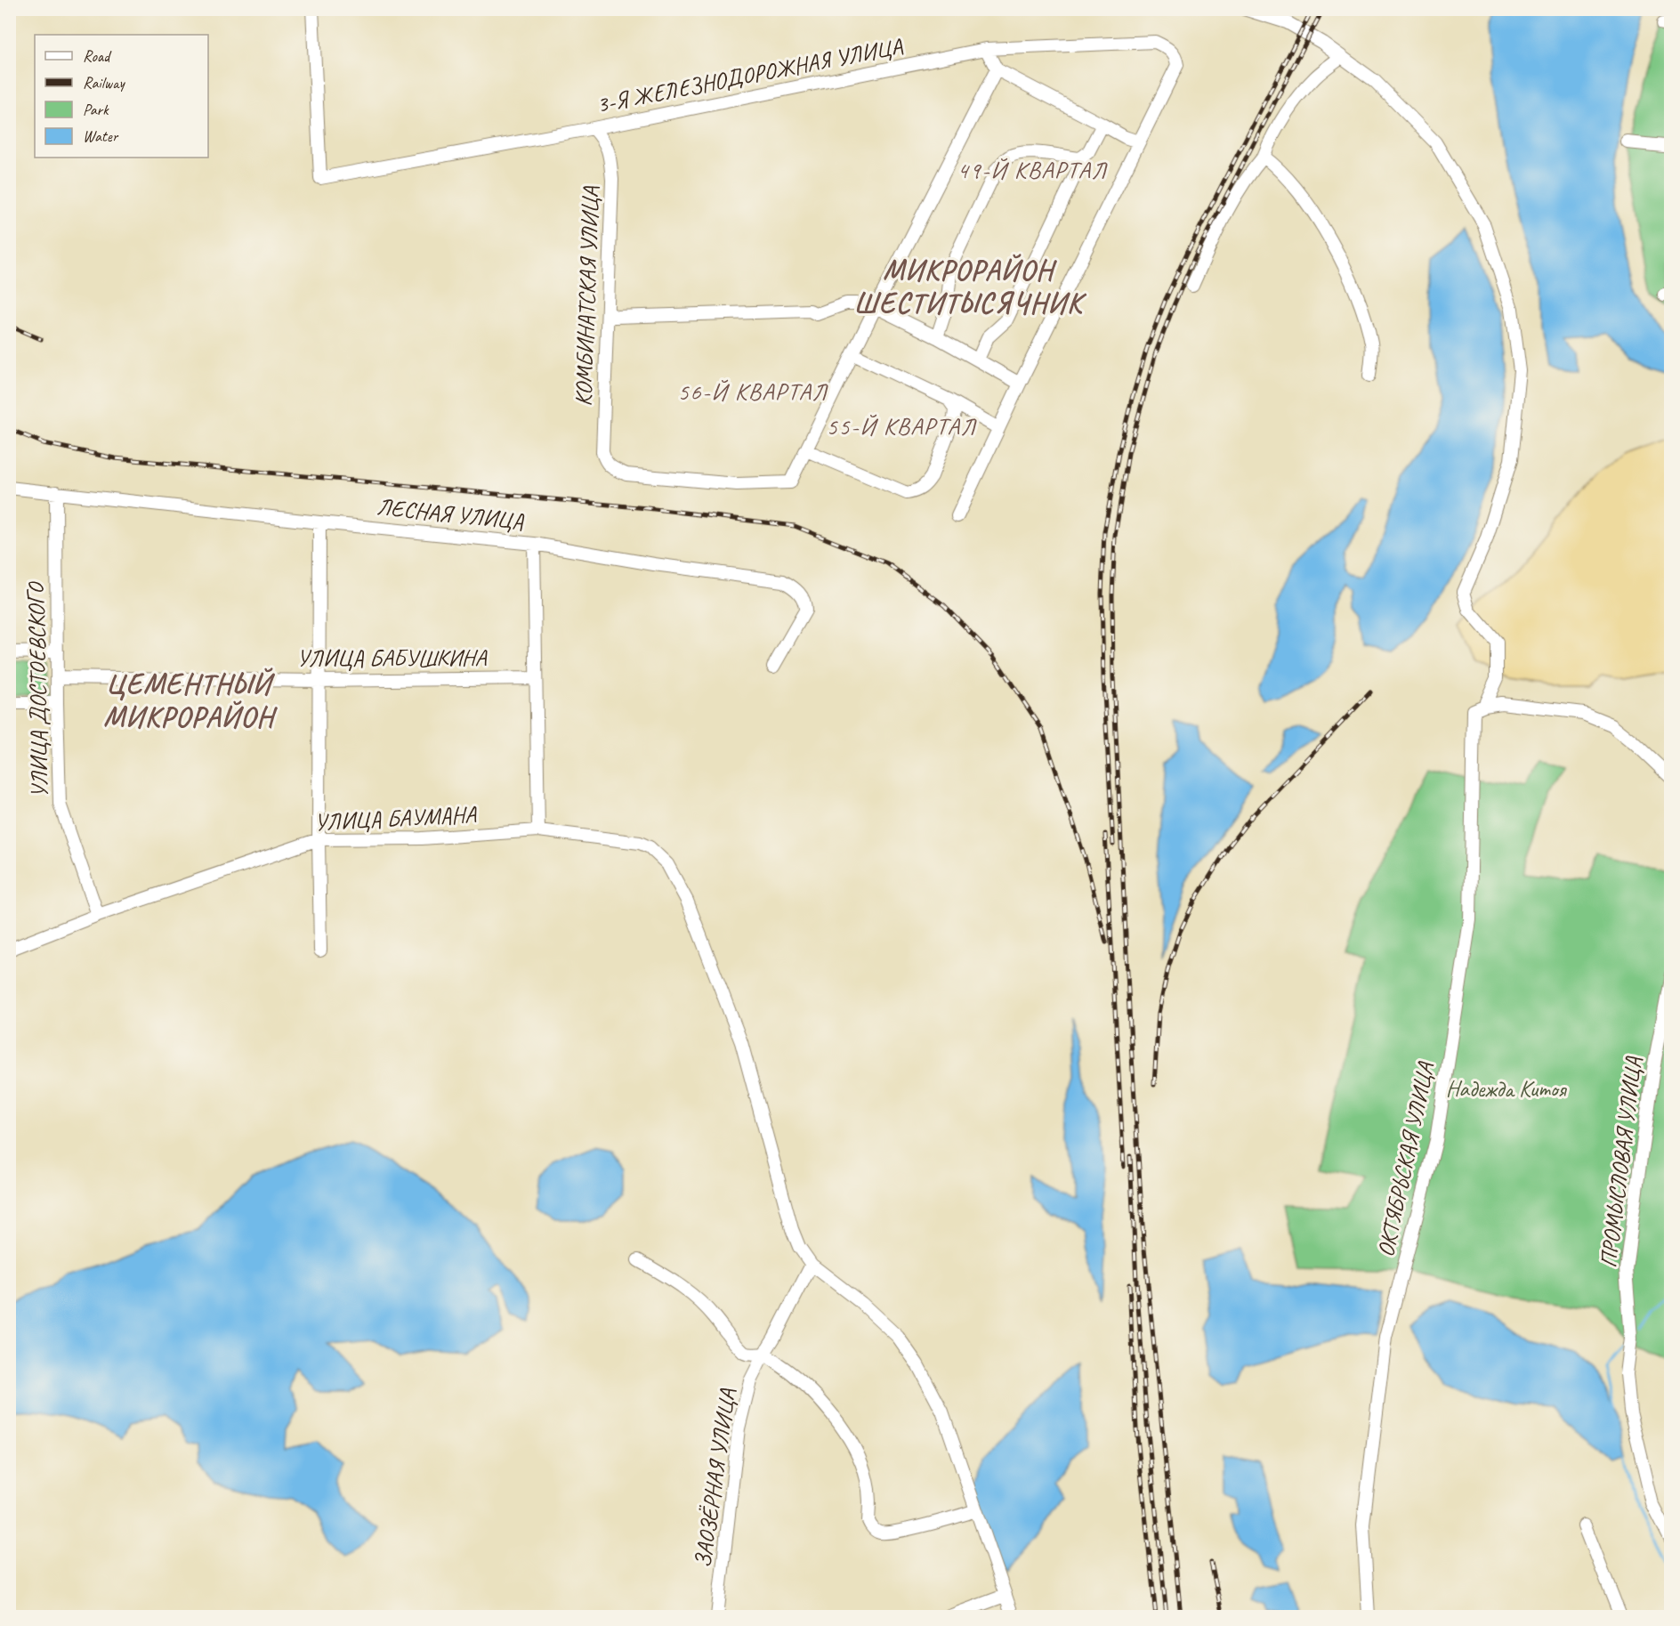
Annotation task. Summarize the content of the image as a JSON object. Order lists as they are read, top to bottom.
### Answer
{
  "streets": {
    "street": [
      "3-Я ЖЕЛЕЗНОДОРОЖНАЯ УЛИЦА",
      "КОМБИНАТСКАЯ УЛИЦА",
      "ЛЕСНАЯ УЛИЦА",
      "УЛИЦА БАБУШКИНА",
      "УЛИЦА ДОСТОЕВСКОГО",
      "УЛИЦА БАУМАНА",
      "ОКТЯБРЬСКАЯ УЛИЦА",
      "ПРОМЫСЛОВАЯ УЛИЦА",
      "ЗАОЗЁРНАЯ УЛИЦА"
    ]
  },
  "crossings": [
    ["3-Я ЖЕЛЕЗНОДОРОЖНАЯ УЛИЦА", "КОМБИНАТСКАЯ УЛИЦА"],
    ["ЛЕСНАЯ УЛИЦА", "УЛИЦА ДОСТОЕВСКОГО"],
    ["УЛИЦА БАБУШКИНА", "УЛИЦА ДОСТОЕВСКОГО"],
    ["УЛИЦА ДОСТОЕВСКОГО", "УЛИЦА БАУМАНА"],
    ["УЛИЦА БАУМАНА", "ЗАОЗЁРНАЯ УЛИЦА"]
  ],
  "districts": [
    "49-Й КВАРТАЛ",
    "МИКРОРАЙОН ШЕСТИТЫСЯЧНИК",
    "56-Й КВАРТАЛ",
    "55-Й КВАРТАЛ",
    "ЦЕМЕНТНЫЙ МИКРОРАЙОН"
  ],
  "parks": ["Надежда Китоя"],
  "legend": [
    "Road",
    "Railway",
    "Park",
    "Water"
  ]
}
